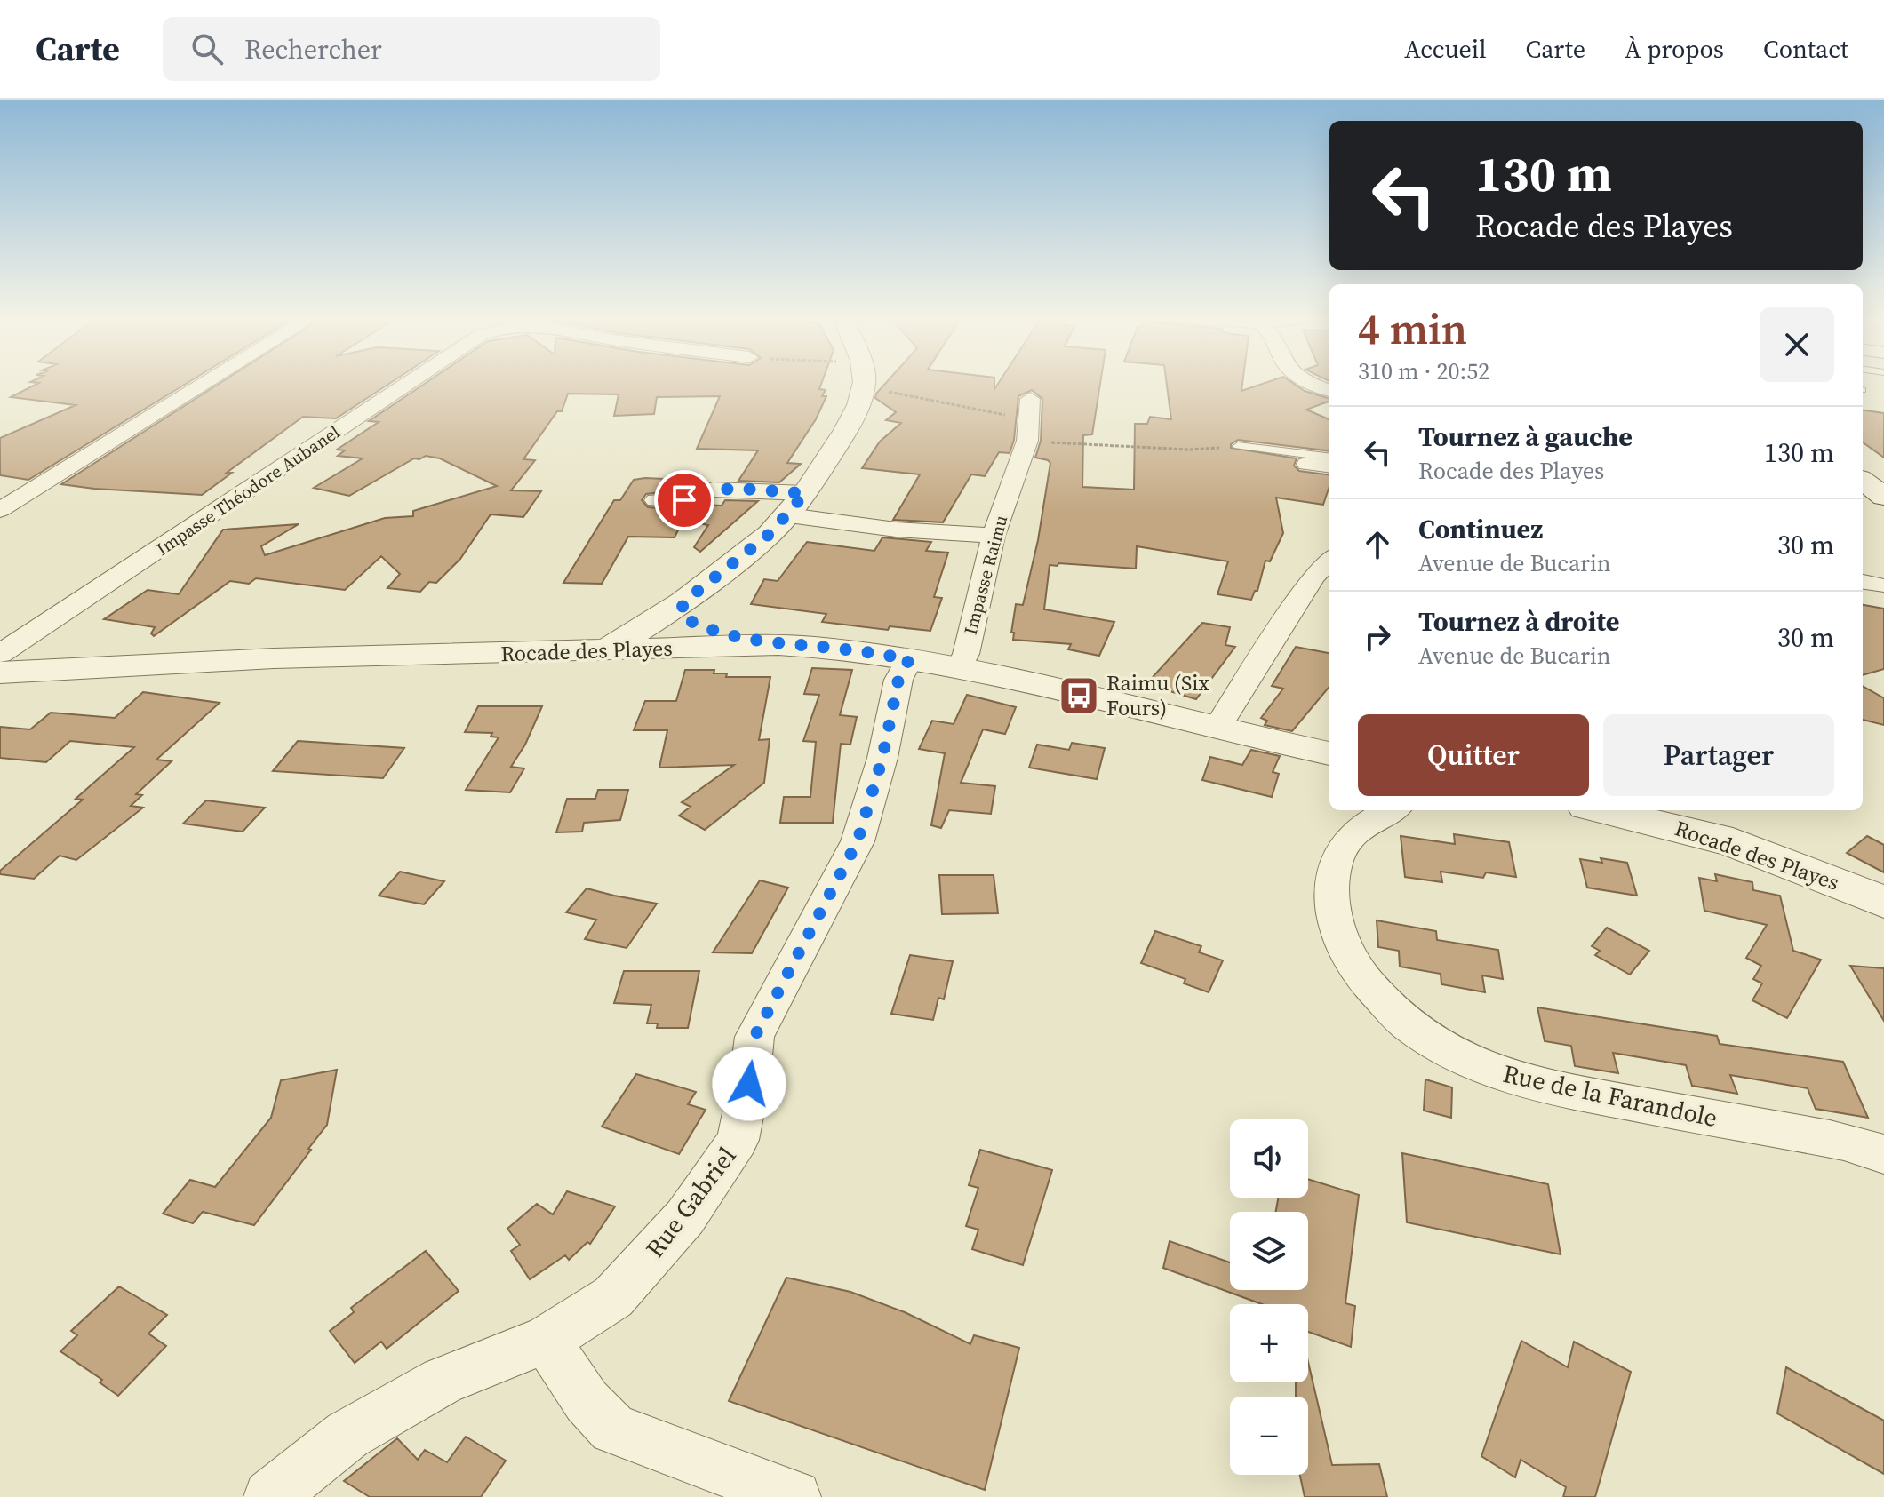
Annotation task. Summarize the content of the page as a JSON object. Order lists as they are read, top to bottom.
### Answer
{
  "streets": {
    "street": [
      "Impasse Théodore Aubanel",
      "Impasse Raimu",
      "Rocade des Playes",
      "Rue de la Farandole",
      "Rue Gabriel"
    ]
  },
  "crossings": [
    ["Impasse Raimu", "Rocade des Playes"],
    ["Rocade des Playes", "Rue Gabriel"]
  ],
  "places": {
    "bus stop": ["Raimu (Six Fours)"]
  },
  "page": {
    "header": "Carte",
    "search": "Rechercher",
    "nav": [
      "Accueil",
      "Carte",
      "À propos",
      "Contact"
    ],
    "turn": ["130 m", "Rocade des Playes"],
    "heading": ["4 min", "310 m · 20:52"],
    "list": [
      {
        "name": "Tournez à gauche",
        "note": "Rocade des Playes",
        "value": "130 m"
      },
      {
        "name": "Continuez",
        "note": "Avenue de Bucarin",
        "value": "30 m"
      },
      {
        "name": "Tournez à droite",
        "note": "Avenue de Bucarin",
        "value": "30 m"
      }
    ],
    "buttons": ["Quitter", "Partager"],
    "map_buttons": ["+", "−"]
  }
}
